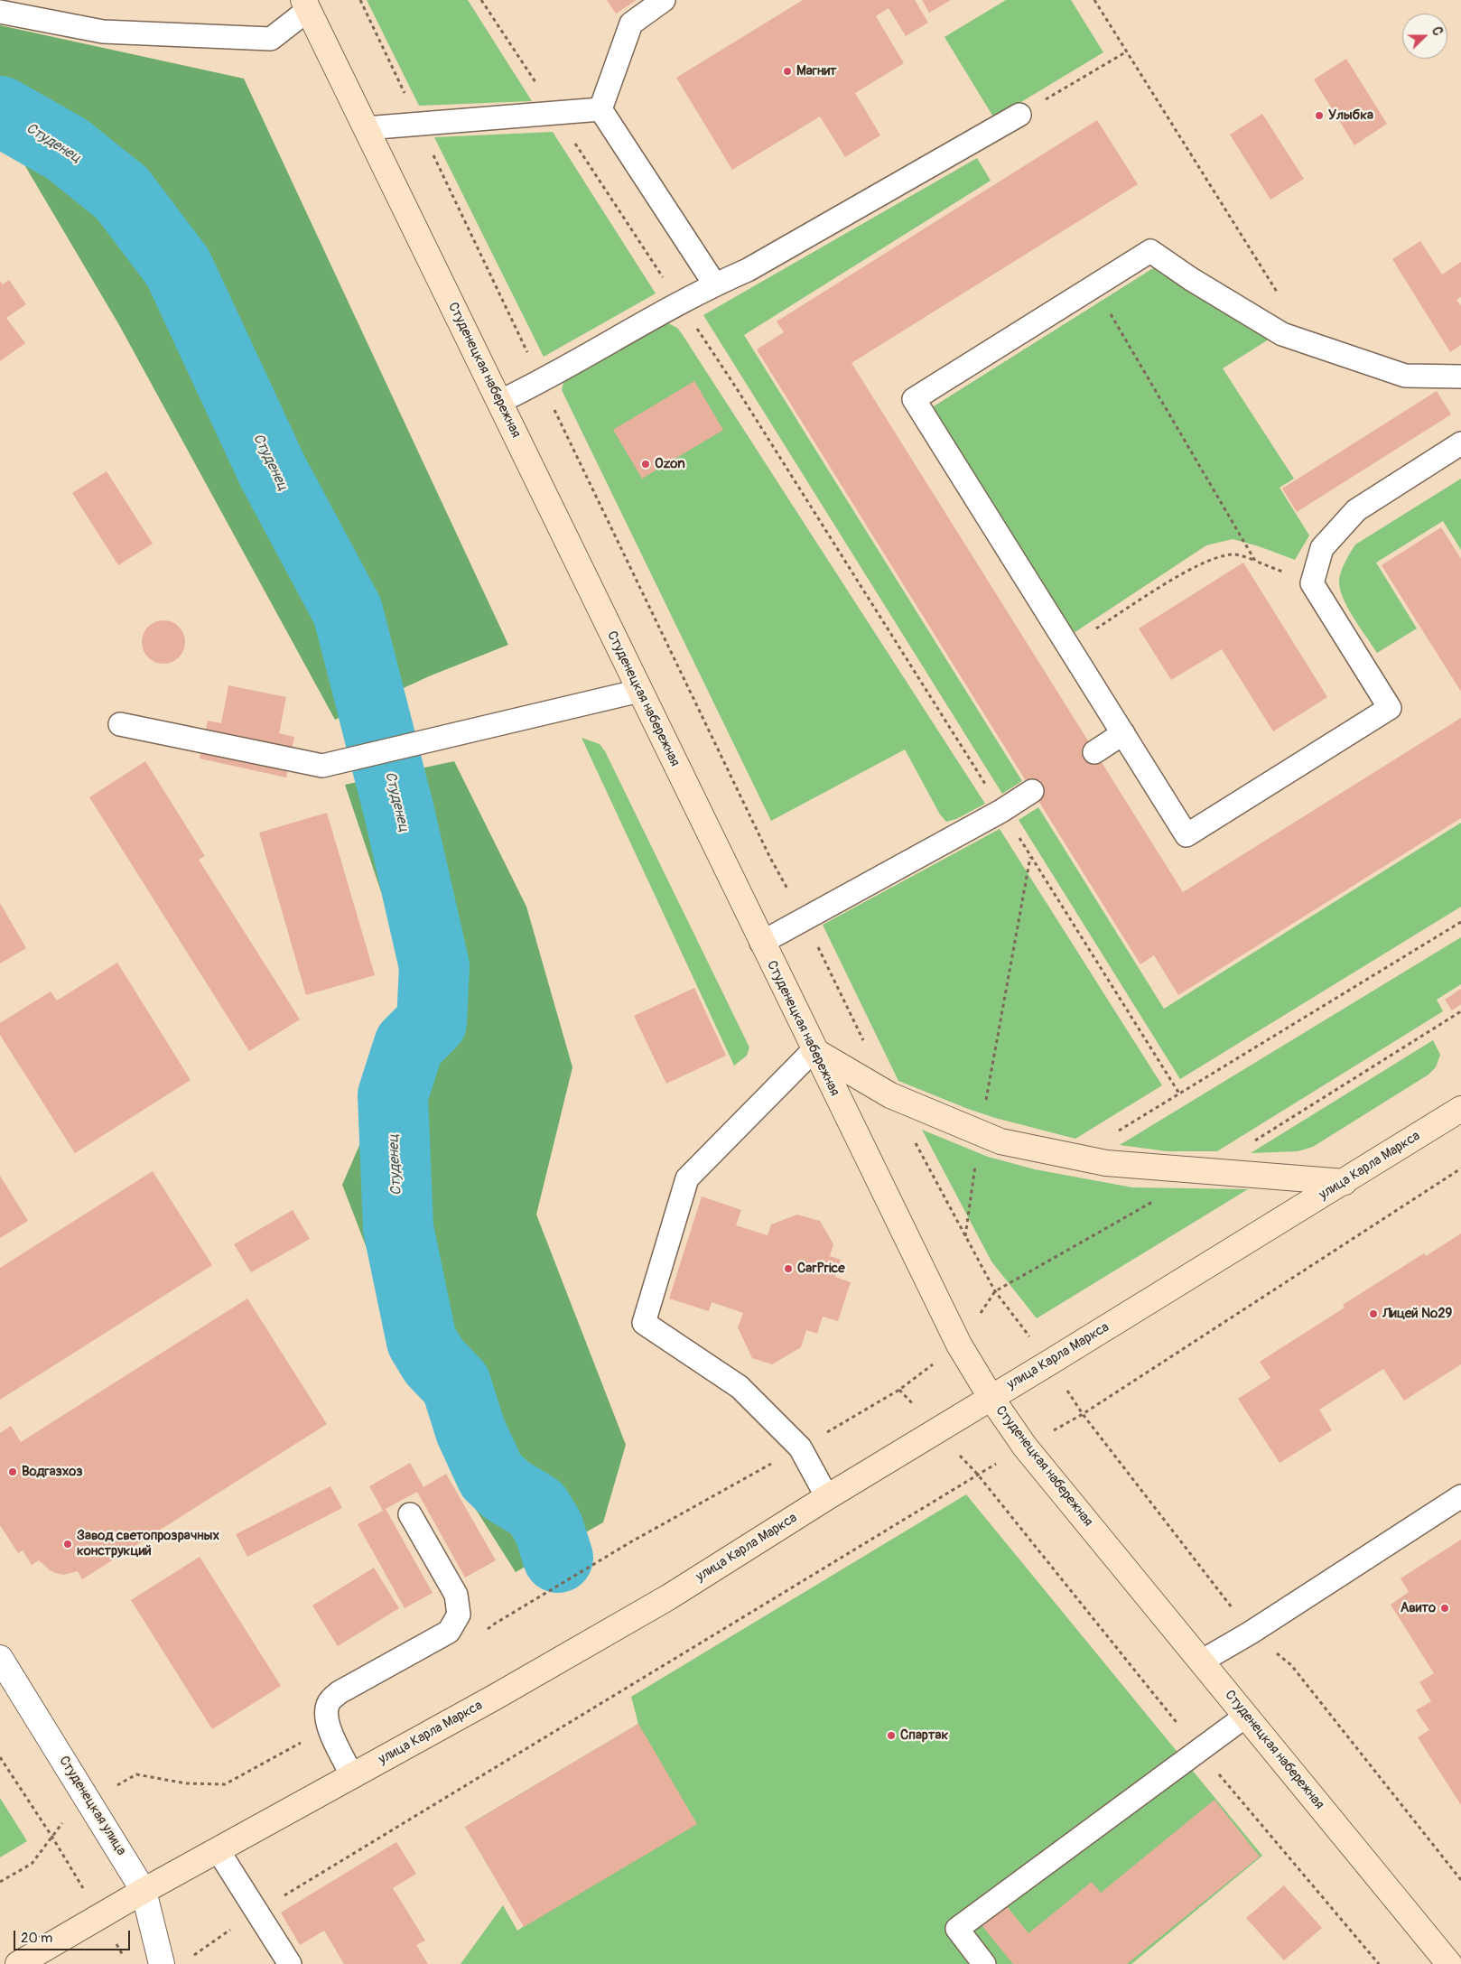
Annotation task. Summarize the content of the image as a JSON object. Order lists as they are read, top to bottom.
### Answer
{
  "streets": {
    "main road": ["Студенецкая набережная", "улица Карла Маркса"],
    "street": ["Студенецкая улица"]
  },
  "crossings": [
    ["Студенецкая набережная", "улица Карла Маркса"],
    ["улица Карла Маркса", "Студенецкая улица"]
  ],
  "water": ["Студенец"],
  "places": [
    "Магнит",
    "Улыбка",
    "Ozon",
    "CarPrice",
    "Лицей №29",
    "Водгазхоз",
    "Завод светопрозрачных конструкций",
    "Авито",
    "Спартак"
  ],
  "scale_bar": "20 m",
  "north": "right"
}
